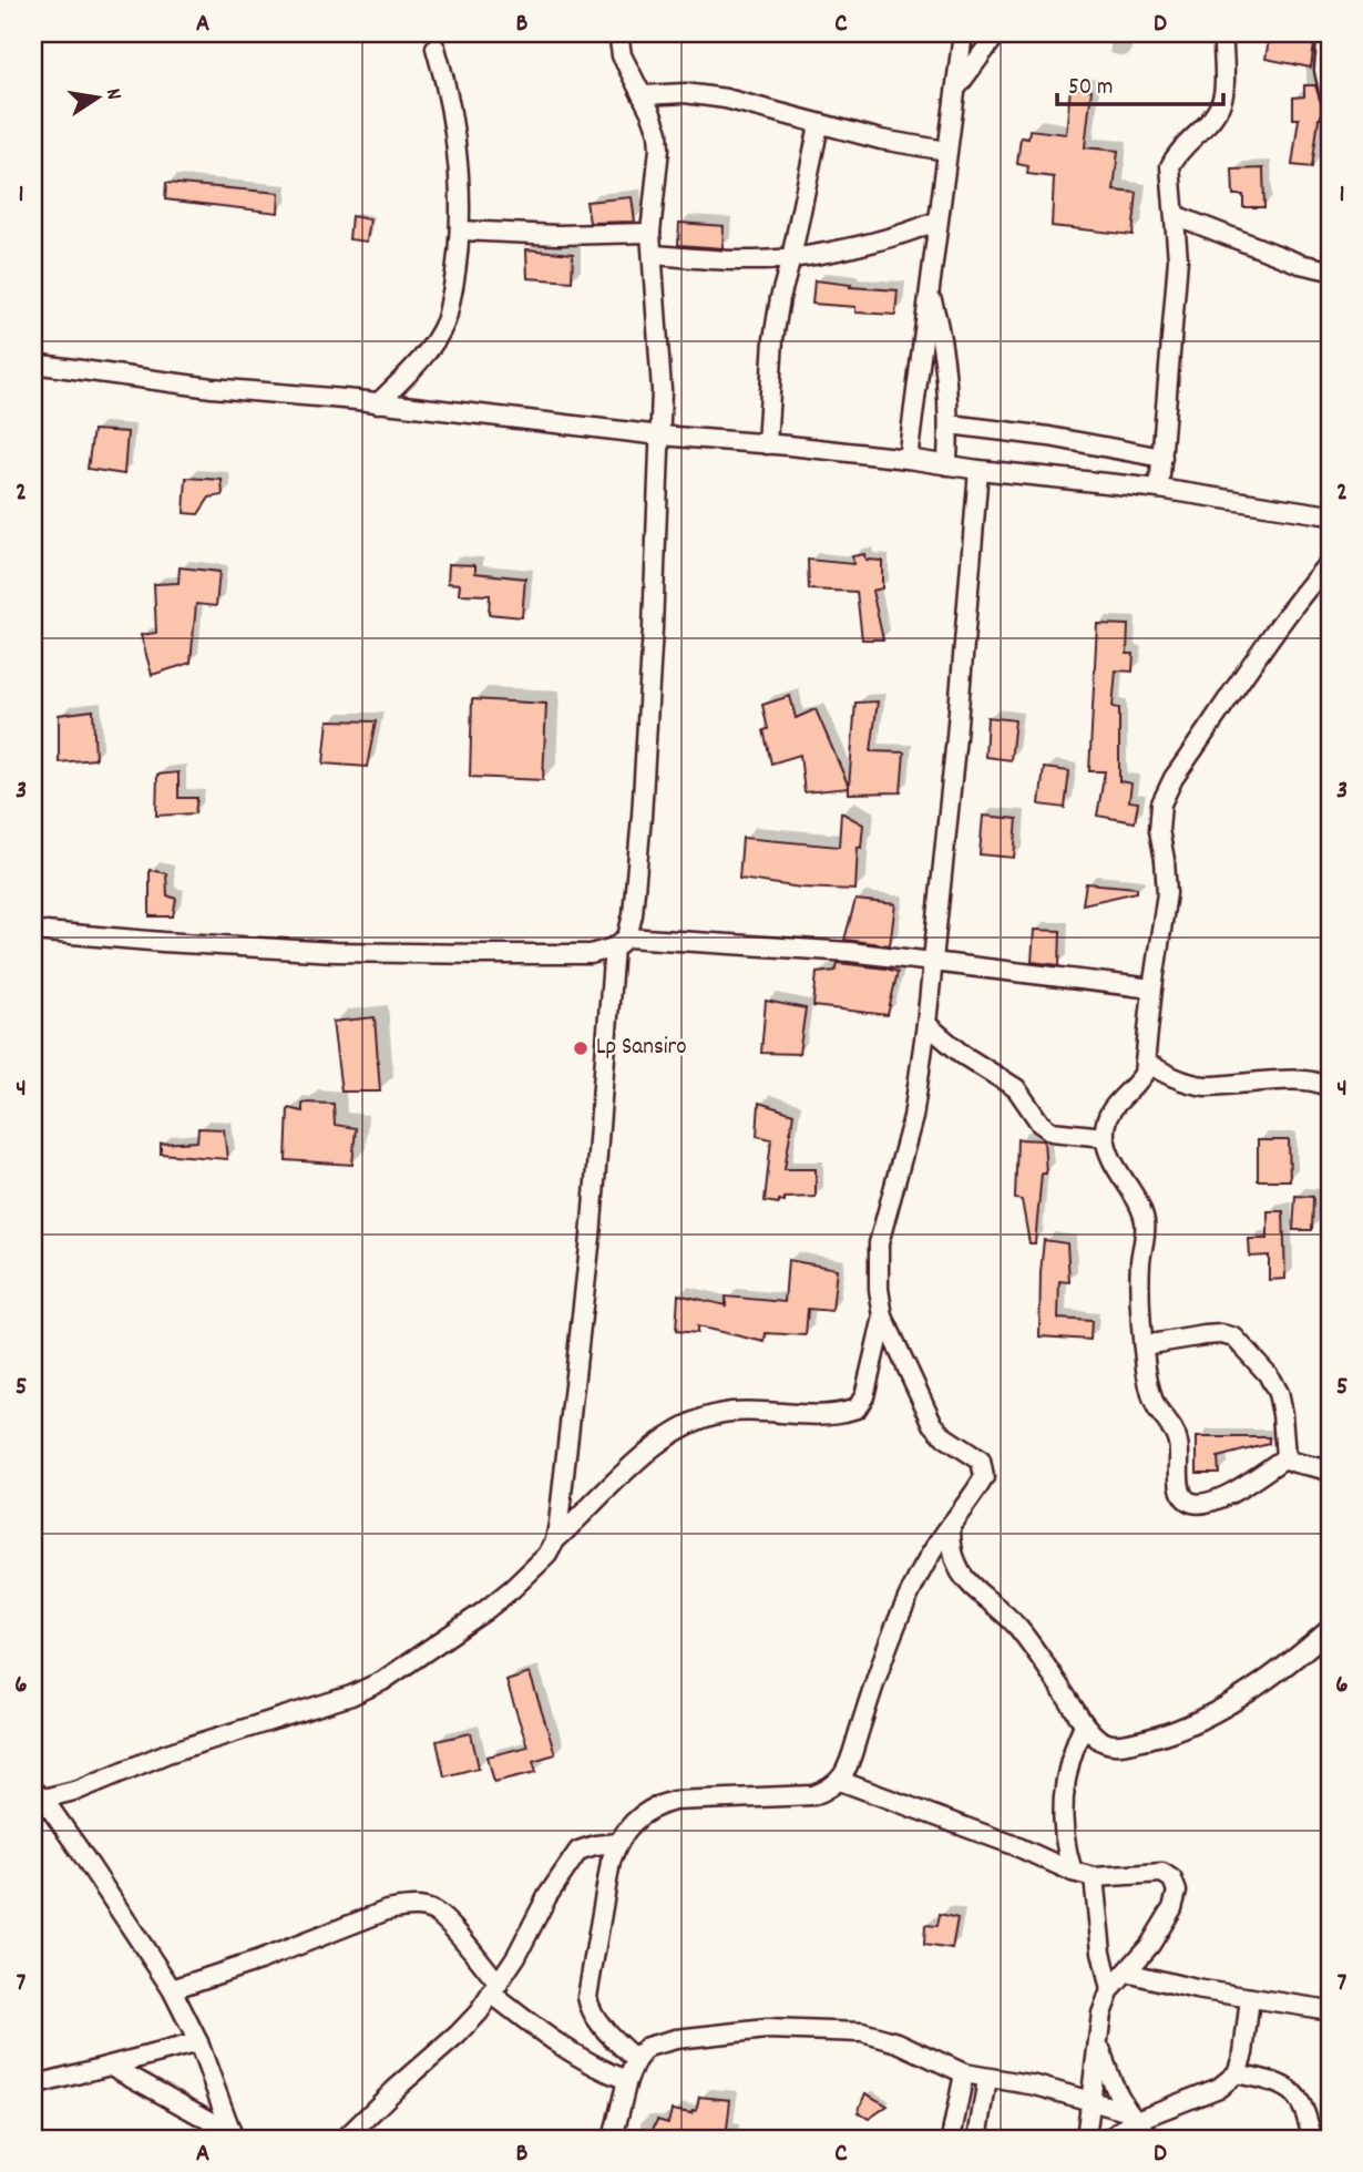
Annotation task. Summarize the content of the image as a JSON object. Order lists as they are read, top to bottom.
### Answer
{
  "places": ["Lp Sansiro"],
  "scale_bar": "50 m",
  "north": "right",
  "grid": {
    "columns": [
      "A",
      "B",
      "C",
      "D"
    ],
    "rows": [
      "1",
      "2",
      "3",
      "4",
      "5",
      "6",
      "7"
    ]
  }
}
